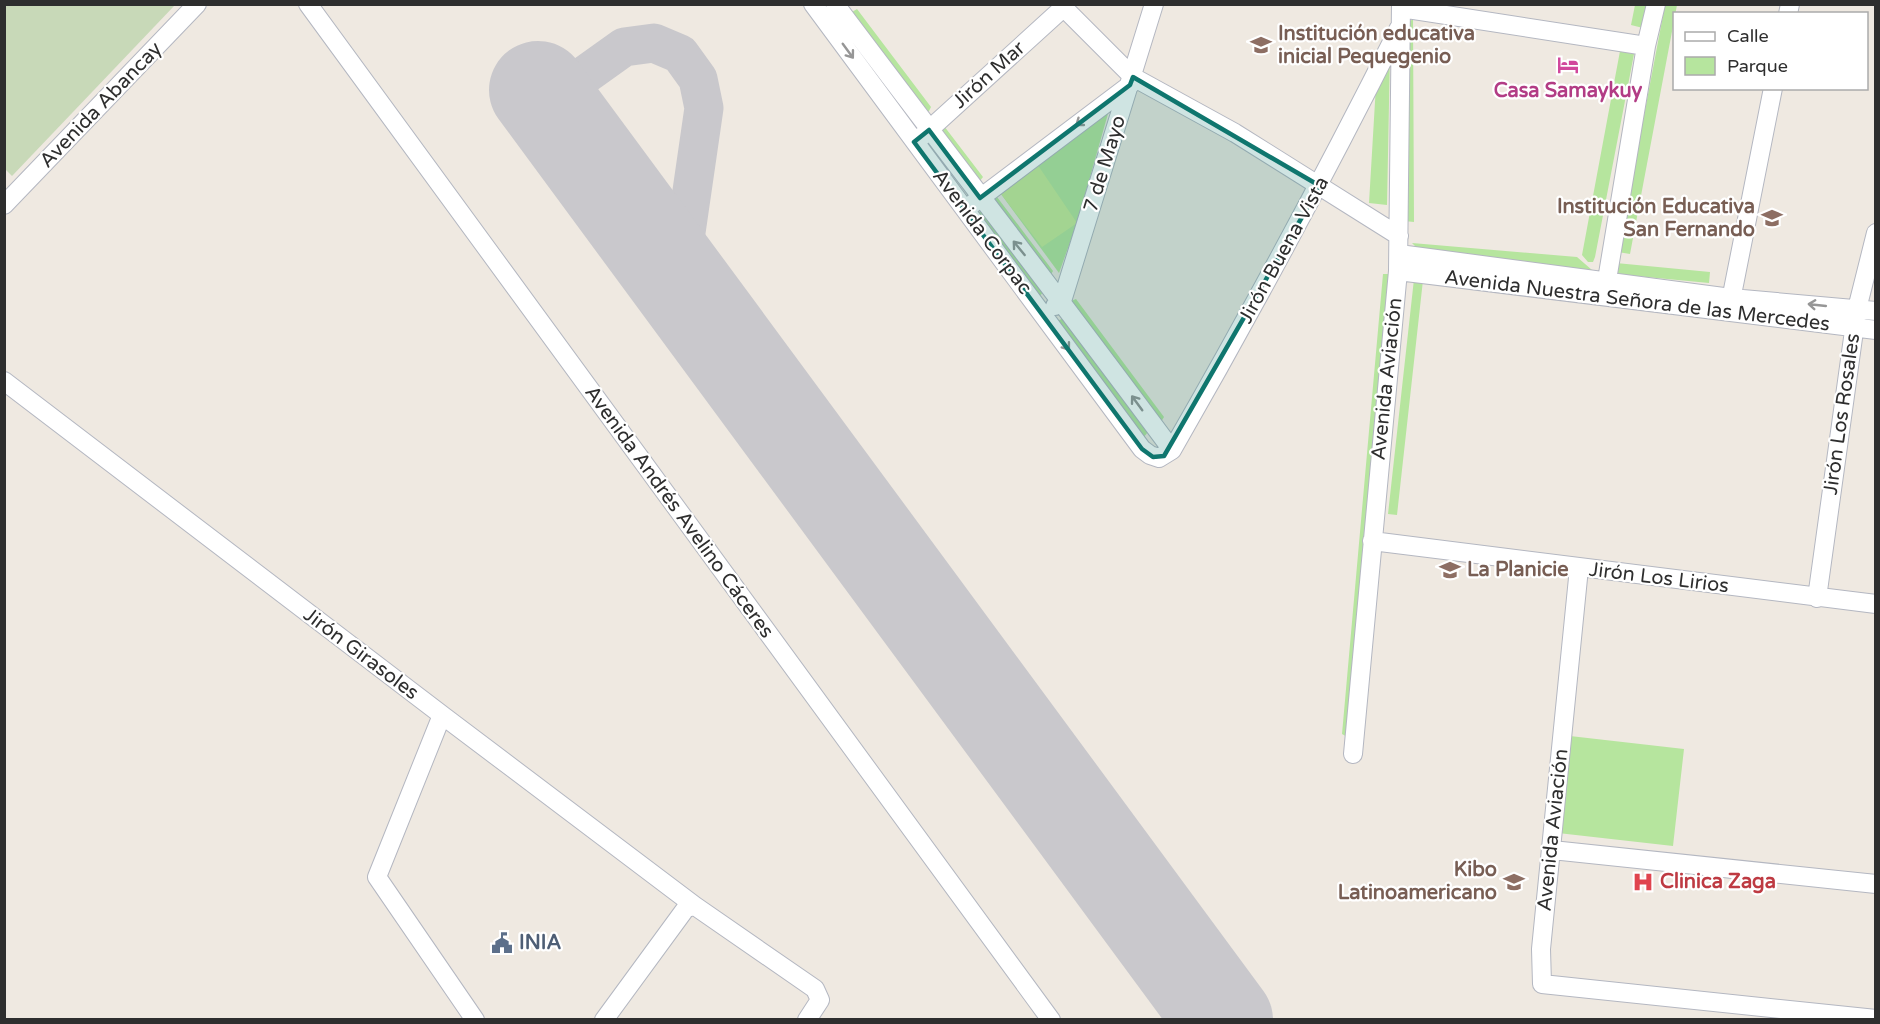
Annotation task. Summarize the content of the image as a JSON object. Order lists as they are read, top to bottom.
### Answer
{
  "streets": {
    "street": [
      "Jirón Mar",
      "Avenida Abancay",
      "7 de Mayo",
      "Avenida Corpac",
      "Jirón Buena Vista",
      "Avenida Nuestra Señora de las Mercedes",
      "Avenida Aviación",
      "Jirón Los Rosales",
      "Avenida Andrés Avelino Cáceres",
      "Jirón Los Lirios",
      "Jirón Girasoles"
    ]
  },
  "crossings": [
    ["Jirón Mar", "Avenida Corpac"],
    ["7 de Mayo", "Avenida Corpac"],
    ["Avenida Corpac", "Jirón Buena Vista"],
    ["Jirón Buena Vista", "Avenida Aviación"],
    ["Avenida Nuestra Señora de las Mercedes", "Avenida Aviación"],
    ["Avenida Nuestra Señora de las Mercedes", "Jirón Los Rosales"],
    ["Avenida Aviación", "Jirón Los Lirios"],
    ["Jirón Los Rosales", "Jirón Los Lirios"]
  ],
  "places": {
    "school or university": [
      "Institución educativa inicial Pequegenio",
      "Institución Educativa San Fernando",
      "La Planicie",
      "Kibo Latinoamericano"
    ],
    "hotel": ["Casa Samaykuy"],
    "hospital": ["Clinica Zaga"],
    "public building": ["INIA"]
  },
  "legend": ["Calle", "Parque"]
}
